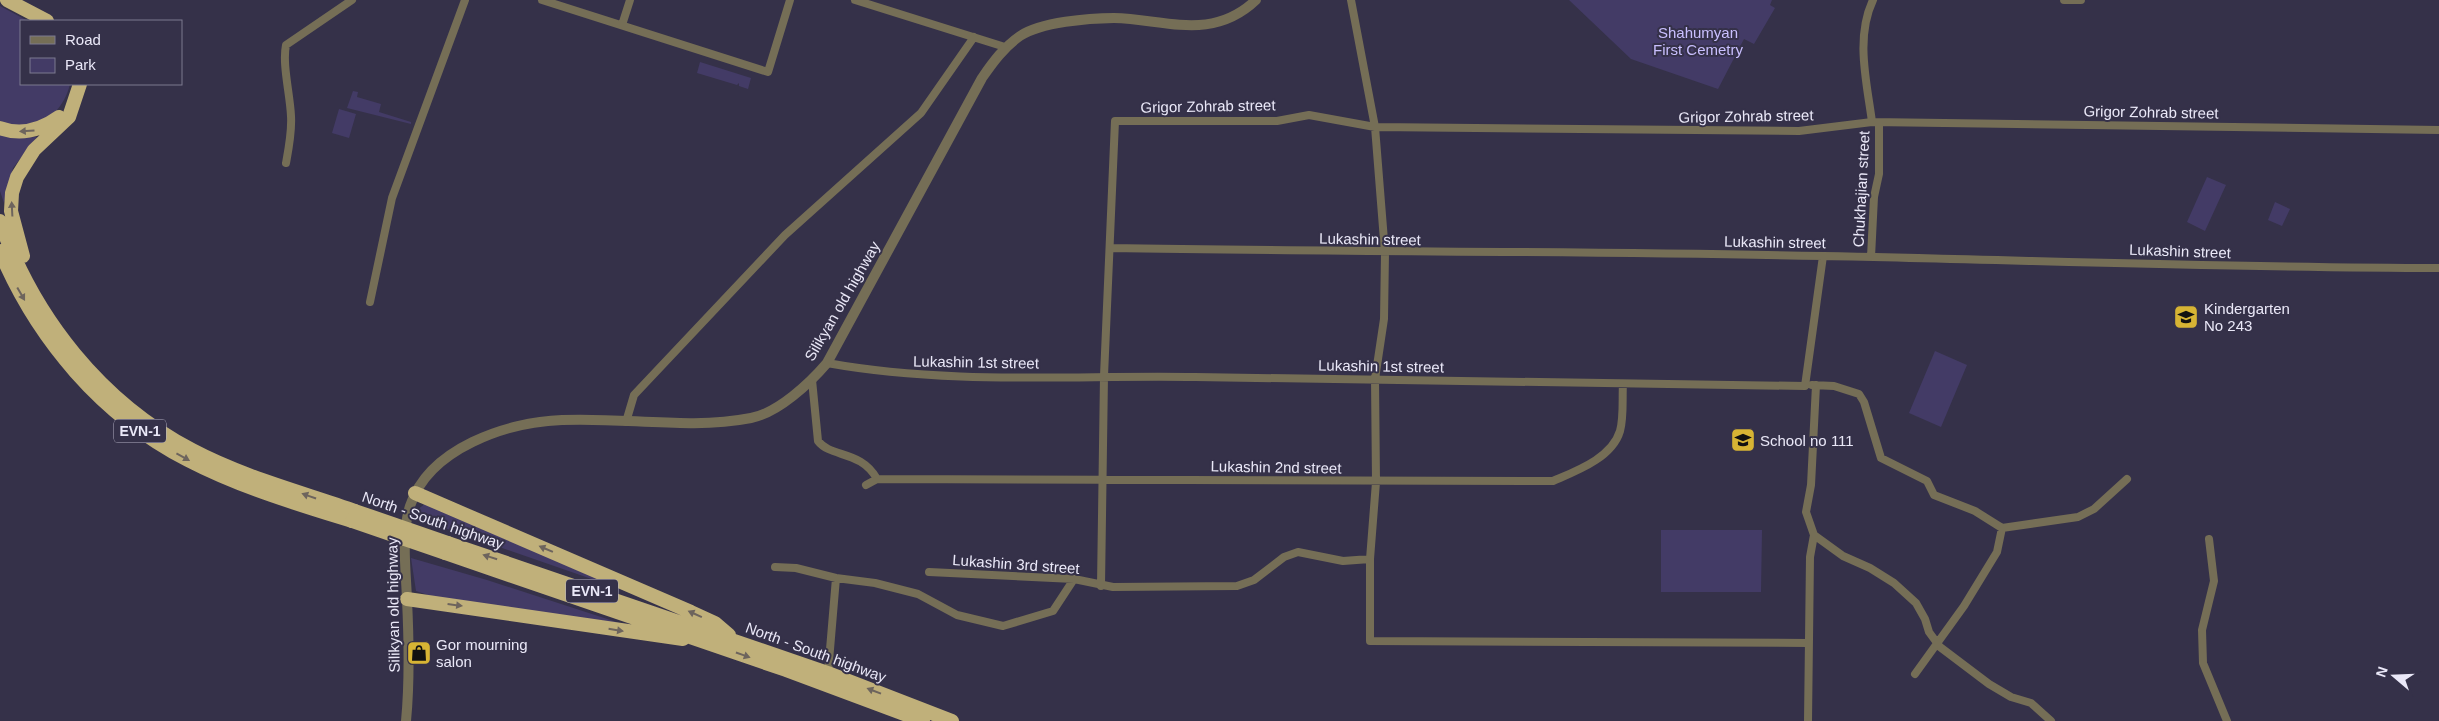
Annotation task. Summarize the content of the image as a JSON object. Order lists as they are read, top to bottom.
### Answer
{
  "streets": {
    "highway": ["EVN-1", "North - South highway"],
    "street": [
      "Grigor Zohrab street",
      "Chukhajian street",
      "Lukashin street",
      "Silikyan old highway",
      "Lukashin 1st street",
      "Lukashin 2nd street",
      "Lukashin 3rd street"
    ]
  },
  "crossings": [
    ["Grigor Zohrab street", "Chukhajian street"],
    ["Grigor Zohrab street", "Lukashin street"],
    ["Chukhajian street", "Lukashin street"],
    ["Silikyan old highway", "Lukashin 1st street"],
    ["Lukashin 1st street", "Lukashin 2nd street"]
  ],
  "parks": ["Shahumyan First Cemetry"],
  "places": {
    "school or university": ["Kindergarten No 243", "School no 111"],
    "shop": ["Gor mourning salon"]
  },
  "legend": ["Road", "Park"],
  "north": "left"
}
